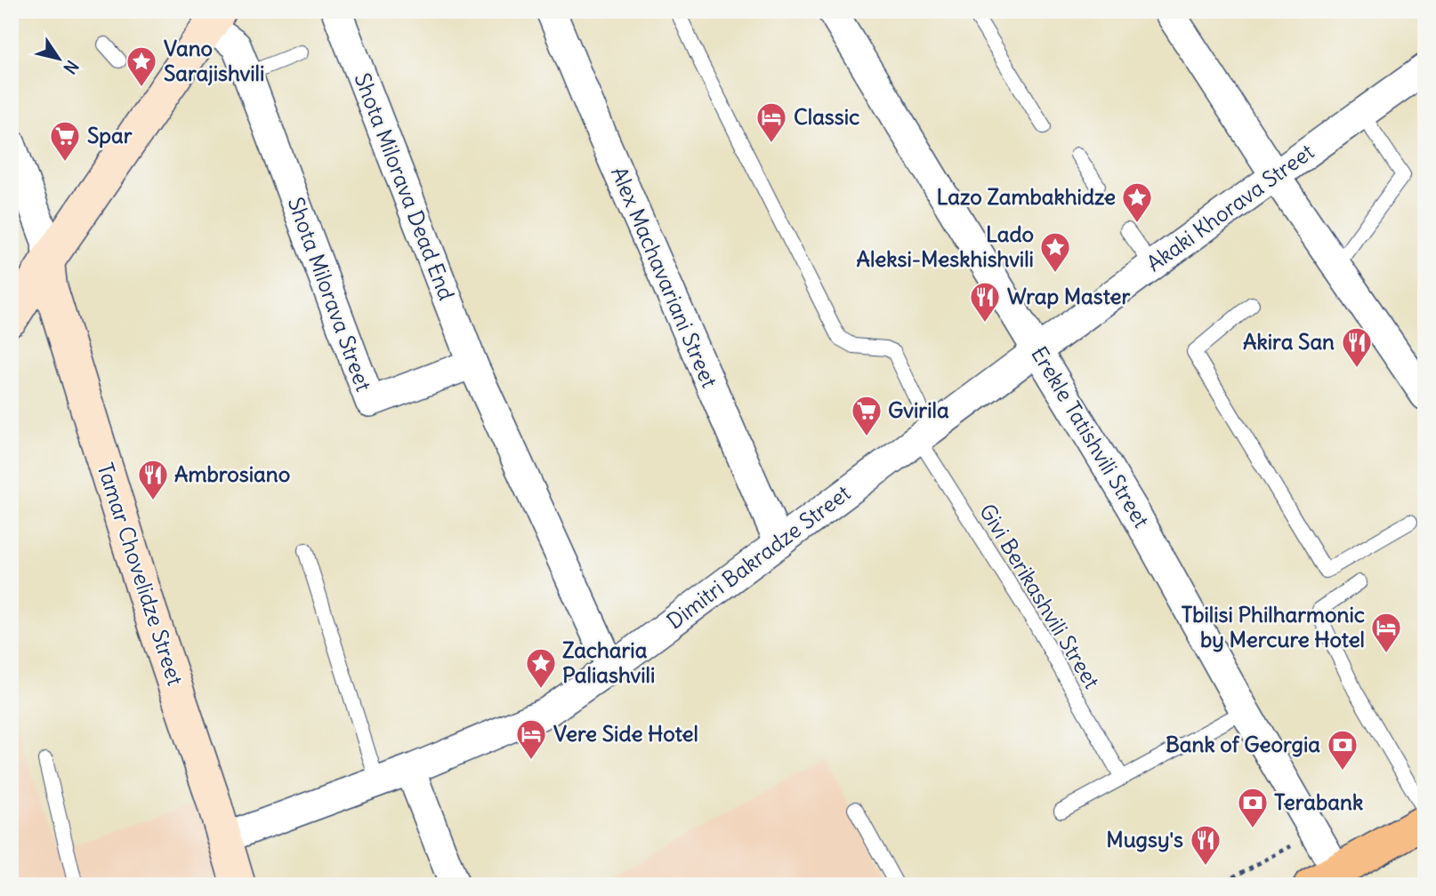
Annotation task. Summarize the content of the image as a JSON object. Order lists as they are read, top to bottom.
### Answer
{
  "streets": {
    "street": [
      "Shota Milorava Dead End",
      "Akaki Khorava Street",
      "Alex Machavariani Street",
      "Shota Milorava Street",
      "Erekle Tatishvili Street",
      "Dimitri Bakradze Street",
      "Tamar Chovelidze Street"
    ],
    "lane": ["Givi Berikashvili Street"]
  },
  "crossings": [
    ["Shota Milorava Dead End", "Shota Milorava Street"],
    ["Akaki Khorava Street", "Erekle Tatishvili Street"],
    ["Akaki Khorava Street", "Dimitri Bakradze Street"],
    ["Alex Machavariani Street", "Dimitri Bakradze Street"],
    ["Erekle Tatishvili Street", "Dimitri Bakradze Street"],
    ["Dimitri Bakradze Street", "Tamar Chovelidze Street"],
    ["Dimitri Bakradze Street", "Givi Berikashvili Street"]
  ],
  "places": {
    "place": [
      "Vano Sarajishvili",
      "Lazo Zambakhidze",
      "Lado Aleksi-Meskhishvili",
      "Zacharia Paliashvili"
    ],
    "hotel": ["Classic", "Tbilisi Philharmonic by Mercure Hotel", "Vere Side Hotel"],
    "supermarket": ["Spar", "Gvirila"],
    "restaurant": [
      "Wrap Master",
      "Akira San",
      "Ambrosiano",
      "Mugsy's"
    ],
    "bank": ["Bank of Georgia", "Terabank"]
  },
  "north": "bottom right"
}
